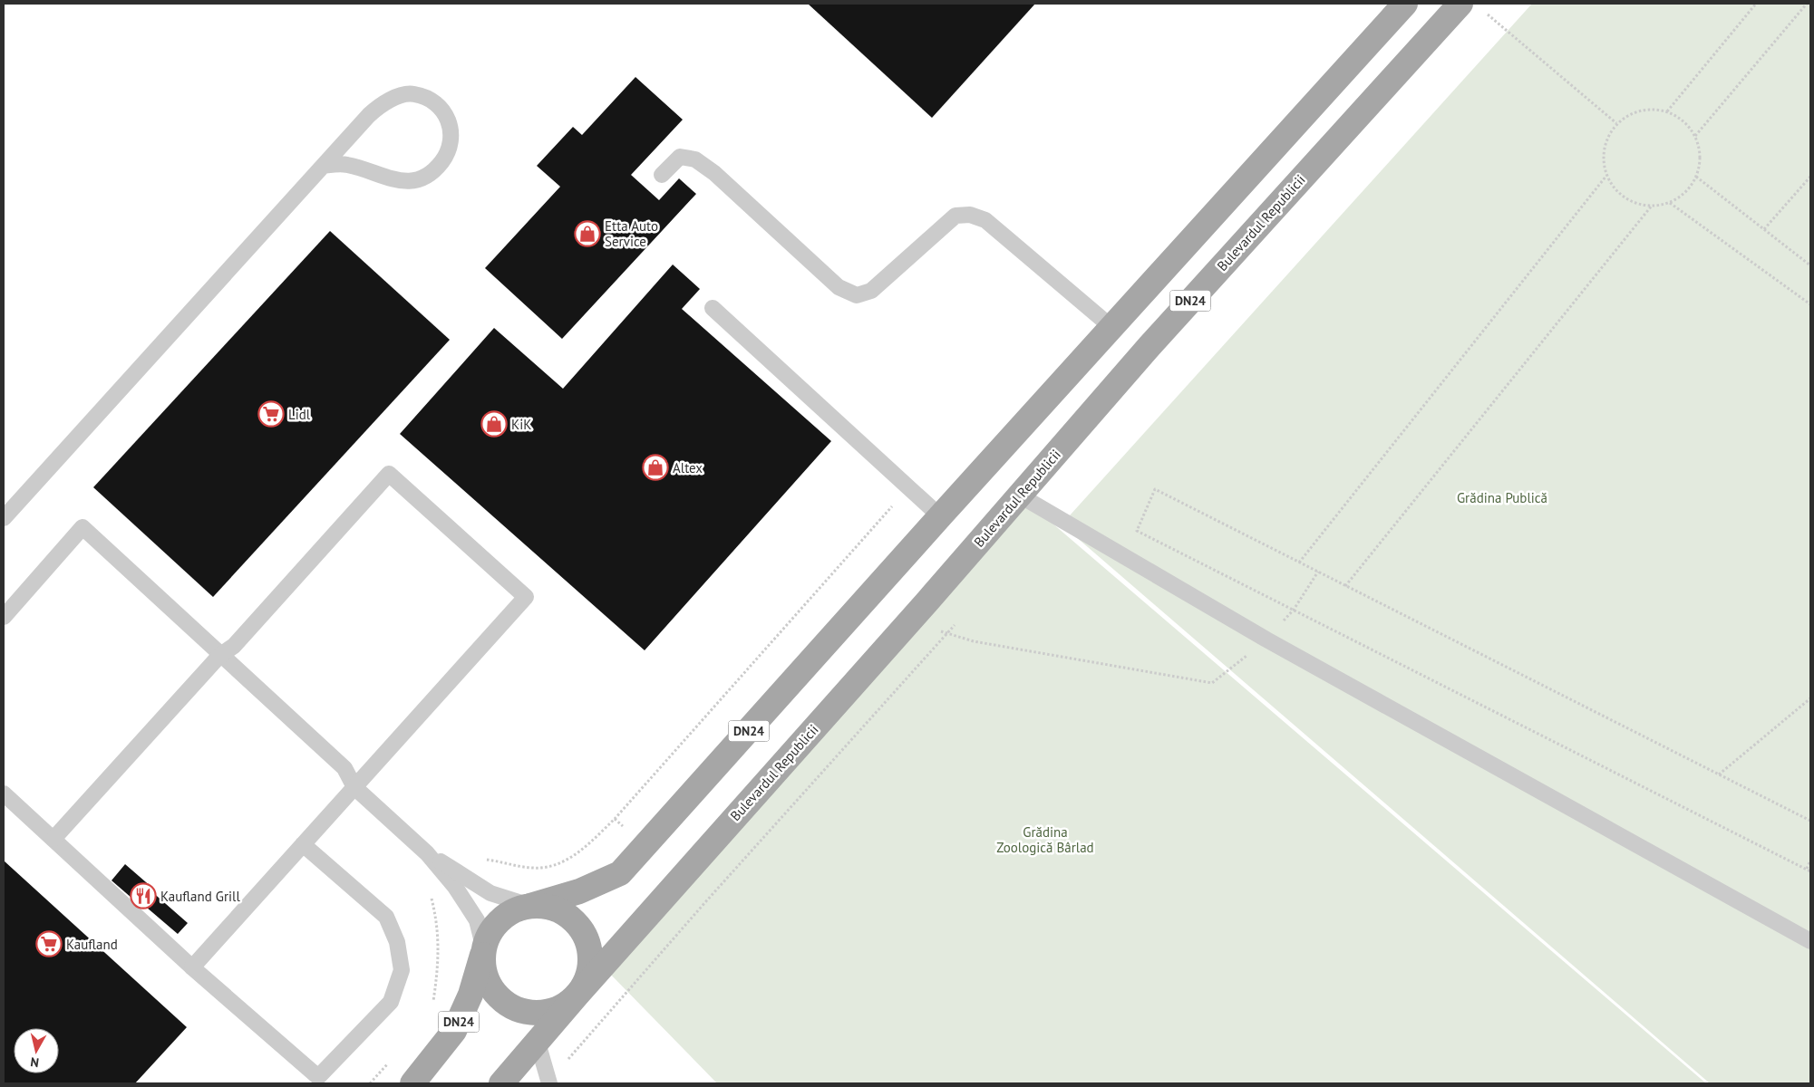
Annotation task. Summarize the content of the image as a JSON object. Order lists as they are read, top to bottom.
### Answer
{
  "streets": {
    "main road": ["Bulevardul Republicii", "DN24"]
  },
  "parks": ["Grădina Publică", "Grădina Zoologică Bârlad"],
  "places": {
    "shop": ["Etta Auto Service", "KiK", "Altex"],
    "supermarket": ["Lidl", "Kaufland"],
    "restaurant": ["Kaufland Grill"]
  },
  "north": "bottom"
}
